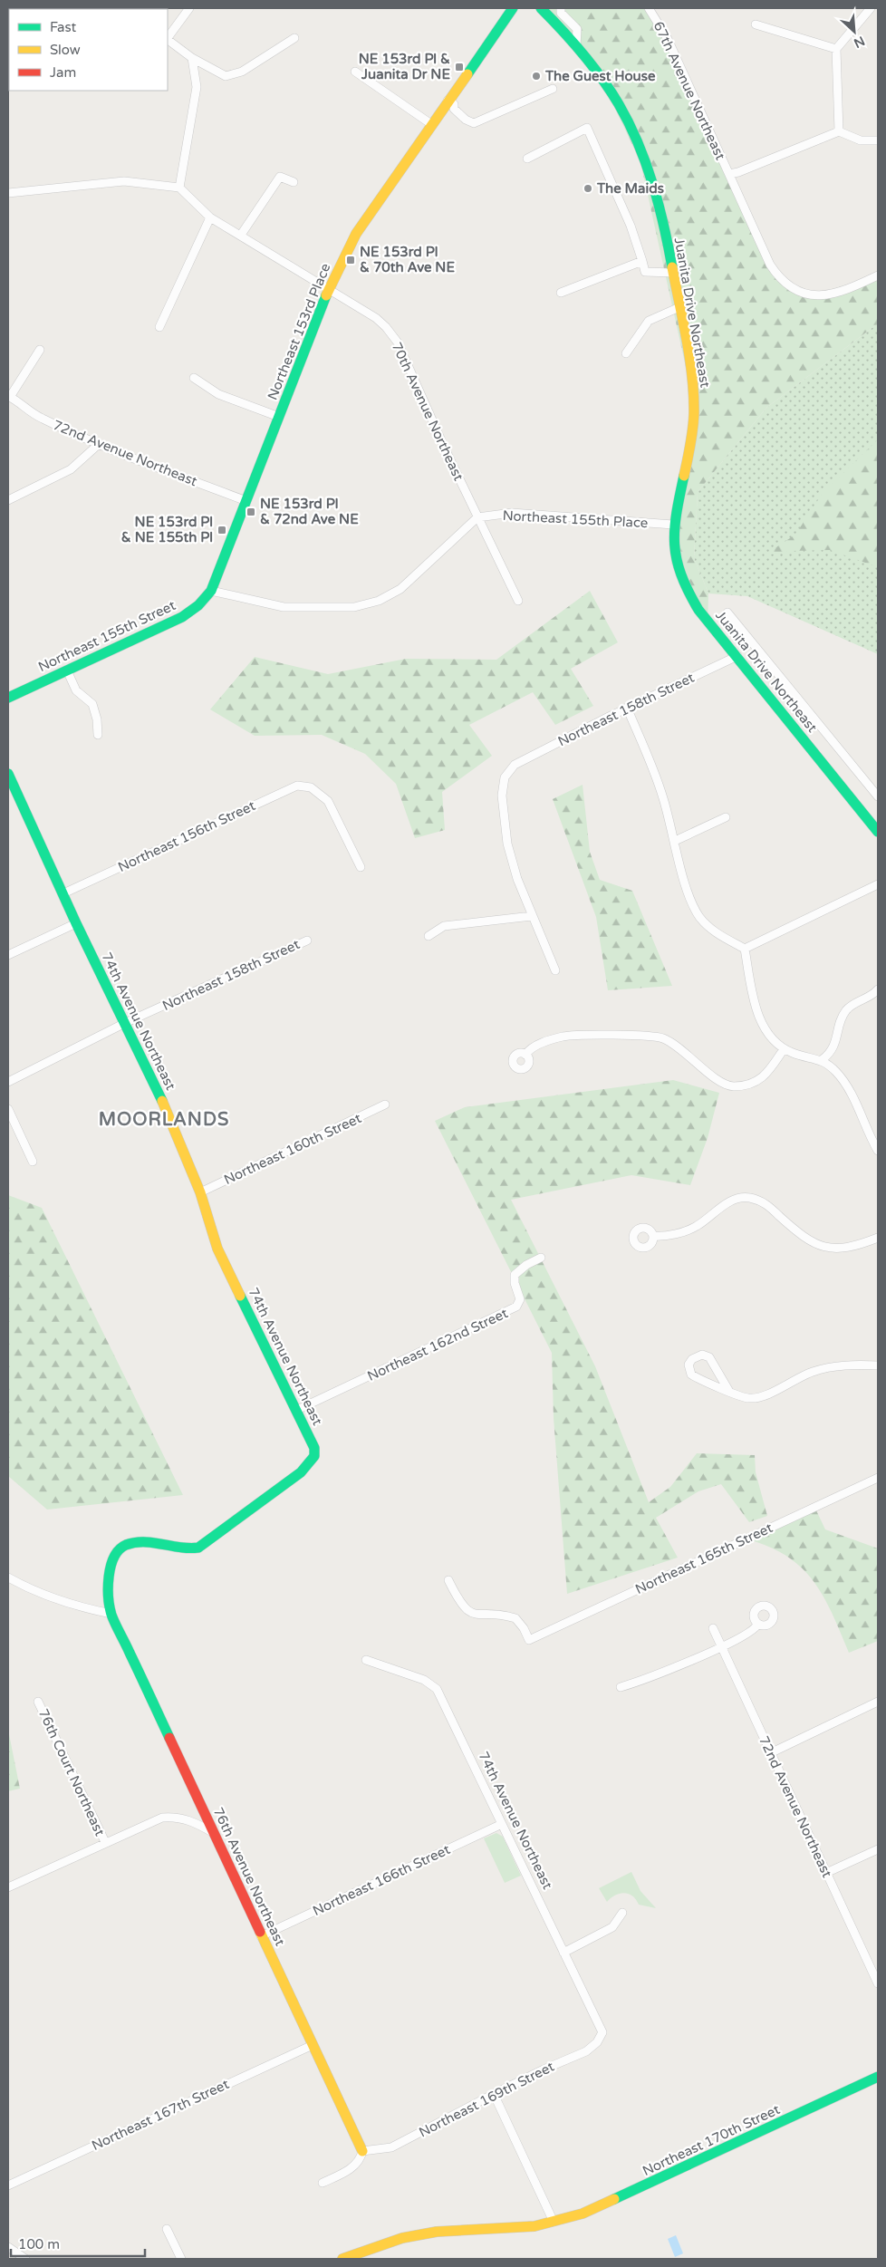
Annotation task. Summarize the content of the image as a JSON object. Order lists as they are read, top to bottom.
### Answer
{
  "streets": {
    "street": [
      "67th Avenue Northeast",
      "Juanita Drive Northeast",
      "Northeast 153rd Place",
      "70th Avenue Northeast",
      "72nd Avenue Northeast",
      "Northeast 155th Place",
      "Northeast 155th Street",
      "Northeast 158th Street",
      "Northeast 156th Street",
      "74th Avenue Northeast",
      "Northeast 160th Street",
      "Northeast 162nd Street",
      "Northeast 165th Street",
      "76th Court Northeast",
      "76th Avenue Northeast",
      "Northeast 166th Street",
      "Northeast 169th Street",
      "Northeast 167th Street",
      "Northeast 170th Street"
    ]
  },
  "crossings": [
    ["Juanita Drive Northeast", "Northeast 155th Place"],
    ["Juanita Drive Northeast", "Northeast 158th Street"],
    ["Northeast 153rd Place", "70th Avenue Northeast"],
    ["Northeast 153rd Place", "72nd Avenue Northeast"],
    ["Northeast 153rd Place", "Northeast 155th Street"],
    ["70th Avenue Northeast", "Northeast 155th Place"],
    ["Northeast 158th Street", "74th Avenue Northeast"],
    ["Northeast 156th Street", "74th Avenue Northeast"],
    ["74th Avenue Northeast", "Northeast 160th Street"],
    ["74th Avenue Northeast", "Northeast 162nd Street"],
    ["74th Avenue Northeast", "76th Avenue Northeast"],
    ["74th Avenue Northeast", "Northeast 166th Street"],
    ["74th Avenue Northeast", "Northeast 169th Street"],
    ["76th Avenue Northeast", "Northeast 166th Street"],
    ["76th Avenue Northeast", "Northeast 169th Street"],
    ["76th Avenue Northeast", "Northeast 167th Street"]
  ],
  "districts": ["MOORLANDS"],
  "places": {
    "transit": [
      "NE 153rd Pl & Juanita Dr NE",
      "NE 153rd Pl & 70th Ave NE",
      "NE 153rd Pl & 72nd Ave NE",
      "NE 153rd Pl & NE 155th Pl"
    ],
    "other": ["The Guest House", "The Maids"]
  },
  "legend": ["Fast", "Slow", "Jam"],
  "scale_bar": "100 m",
  "north": "bottom right"
}
